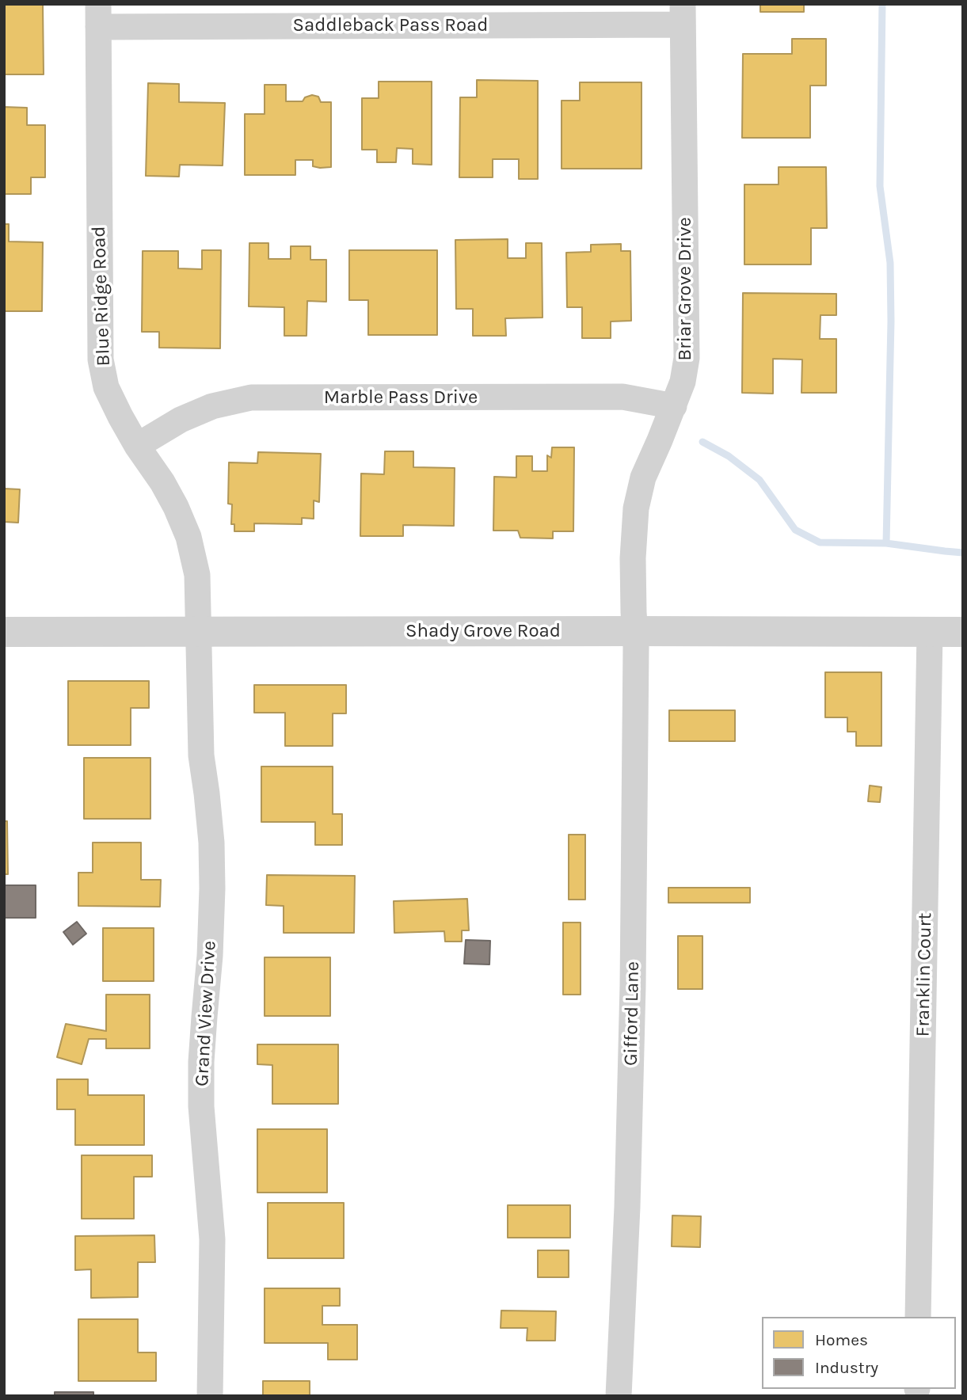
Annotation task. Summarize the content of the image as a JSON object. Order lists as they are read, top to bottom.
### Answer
{
  "streets": {
    "street": [
      "Saddleback Pass Road",
      "Briar Grove Drive",
      "Blue Ridge Road",
      "Marble Pass Drive",
      "Shady Grove Road",
      "Franklin Court",
      "Grand View Drive",
      "Gifford Lane"
    ]
  },
  "crossings": [
    ["Saddleback Pass Road", "Briar Grove Drive"],
    ["Saddleback Pass Road", "Blue Ridge Road"],
    ["Briar Grove Drive", "Marble Pass Drive"],
    ["Briar Grove Drive", "Shady Grove Road"],
    ["Briar Grove Drive", "Gifford Lane"],
    ["Blue Ridge Road", "Marble Pass Drive"],
    ["Blue Ridge Road", "Shady Grove Road"],
    ["Blue Ridge Road", "Grand View Drive"],
    ["Shady Grove Road", "Franklin Court"],
    ["Shady Grove Road", "Grand View Drive"],
    ["Shady Grove Road", "Gifford Lane"]
  ],
  "legend": ["Homes", "Industry"]
}
